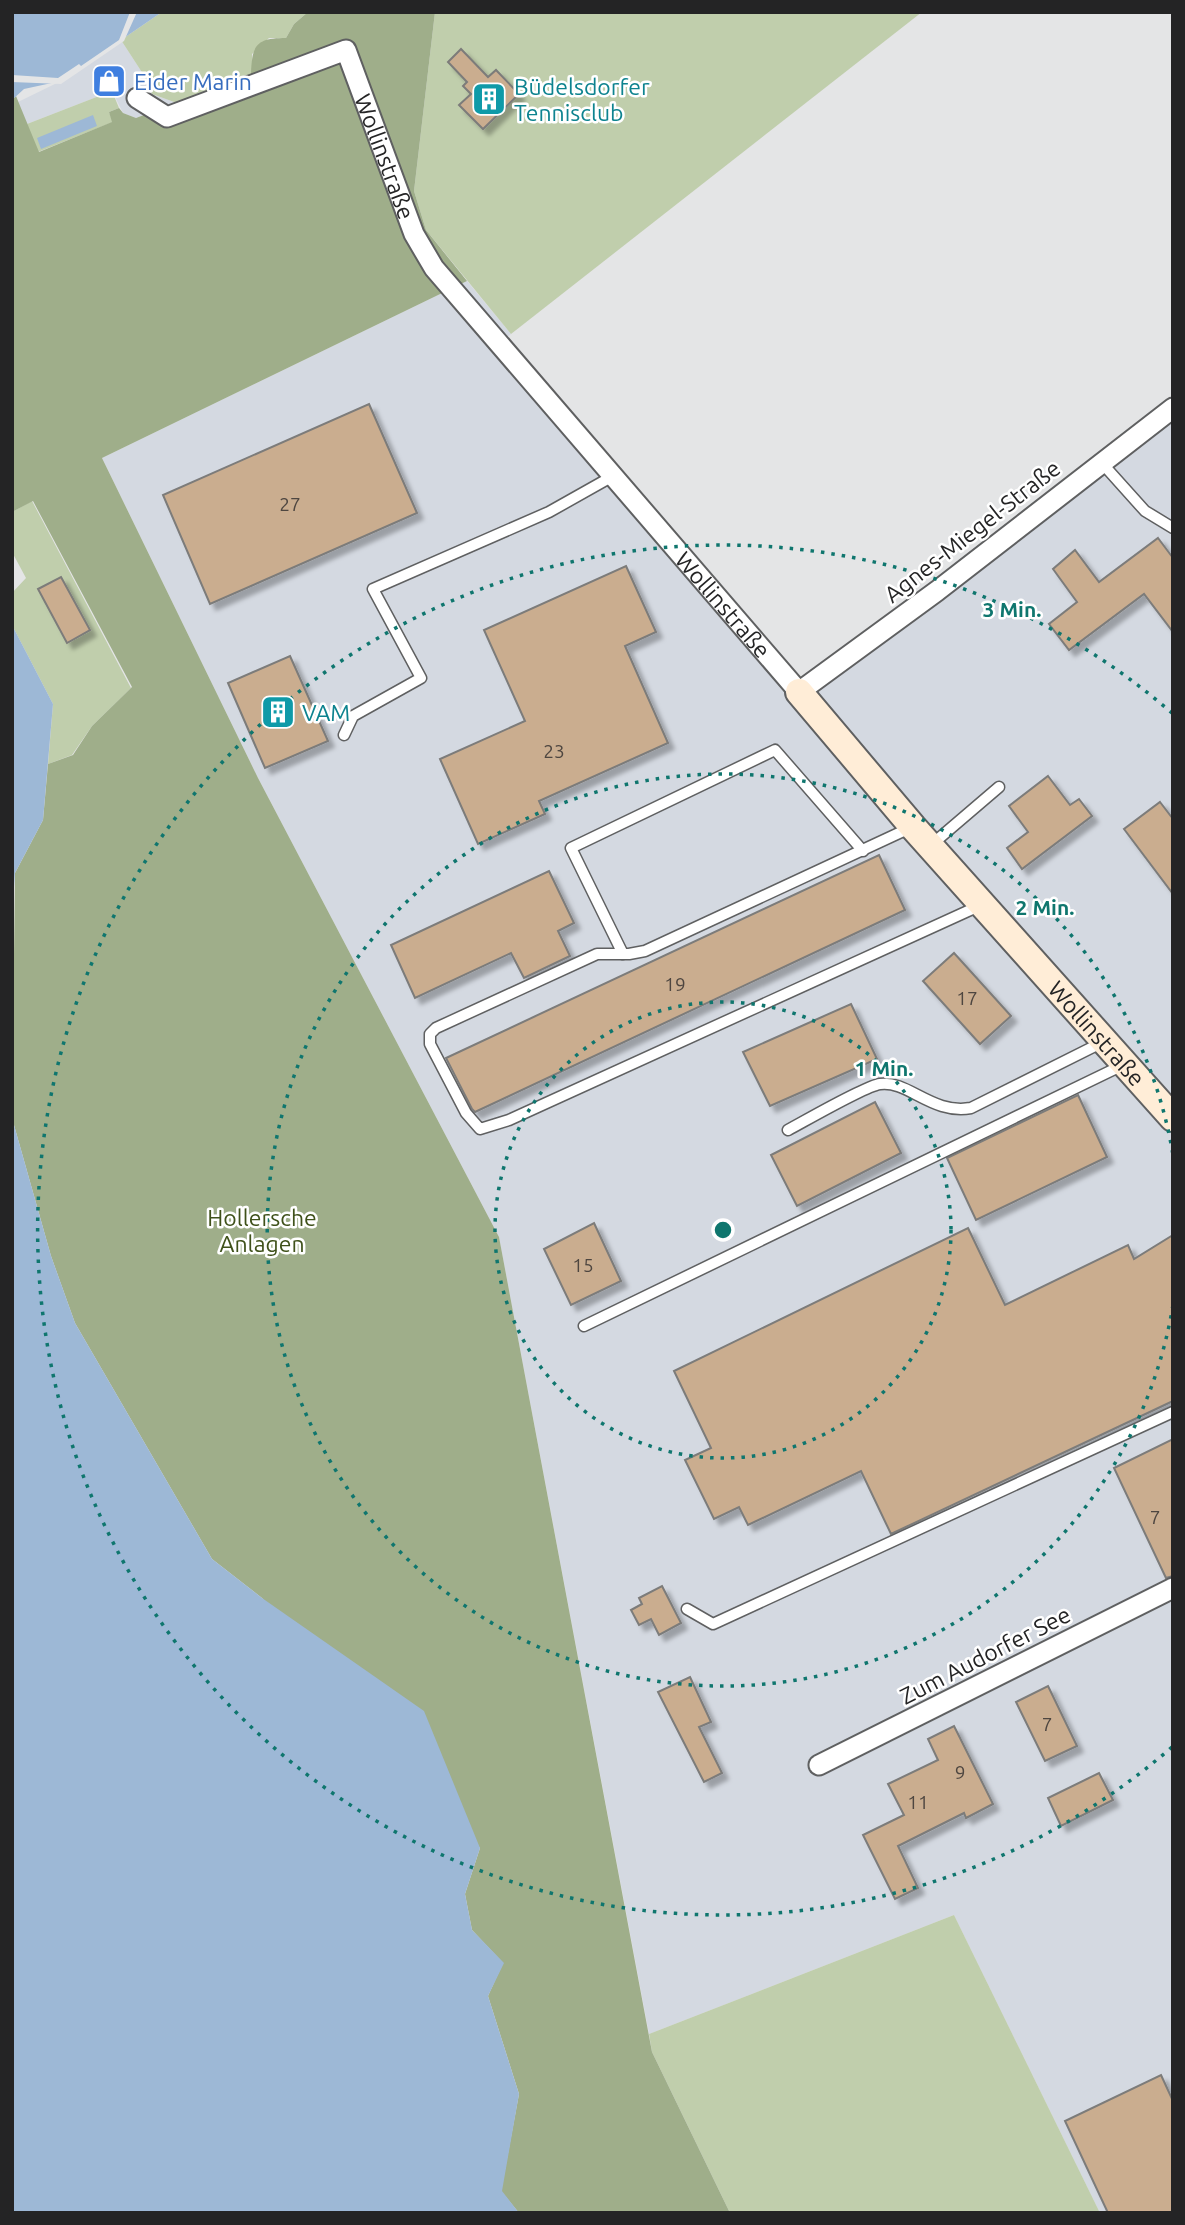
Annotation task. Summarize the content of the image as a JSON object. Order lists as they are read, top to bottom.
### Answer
{
  "streets": {
    "street": ["Wollinstraße", "Agnes-Miegel-Straße", "Zum Audorfer See"]
  },
  "crossings": [
    ["Wollinstraße", "Agnes-Miegel-Straße"]
  ],
  "parks": ["Hollersche Anlagen"],
  "places": {
    "shop": ["Eider Marin"],
    "building": ["Büdelsdorfer Tennisclub", "VAM"]
  },
  "house_numbers": [
    "27",
    "23",
    "19",
    "17",
    "15",
    "7",
    "7",
    "9",
    "11"
  ],
  "rings": ["3 Min.", "2 Min.", "1 Min."]
}
